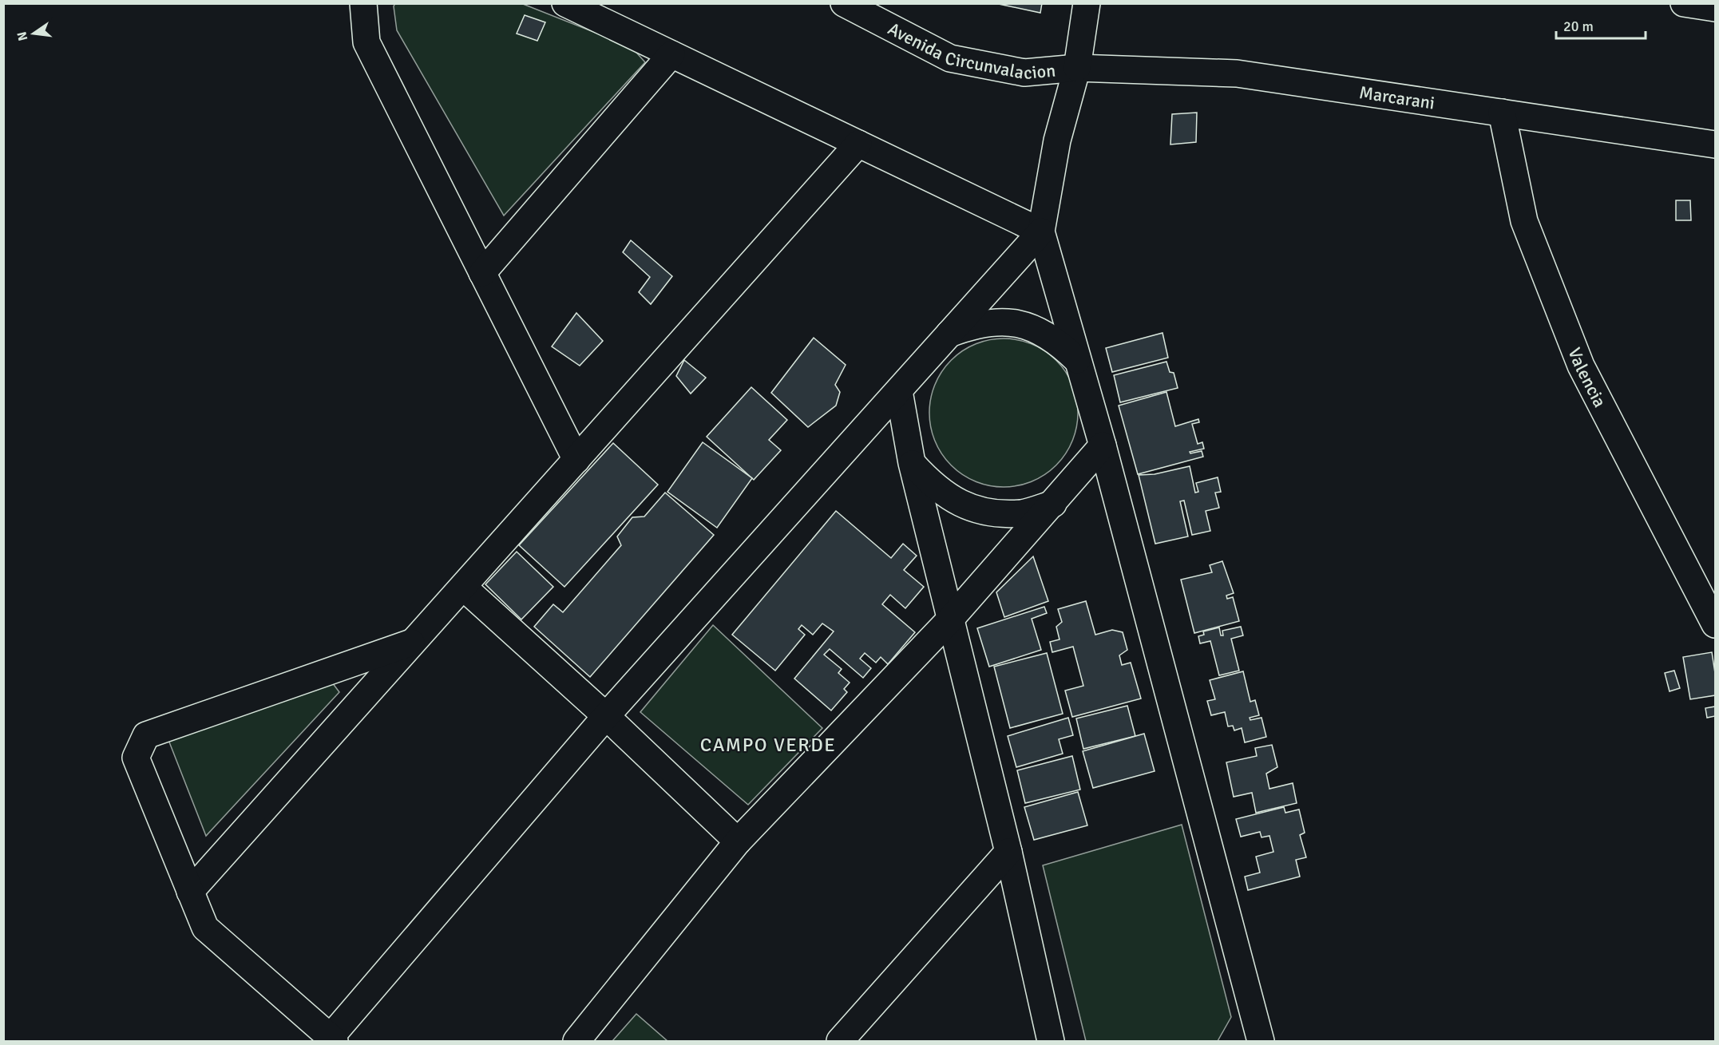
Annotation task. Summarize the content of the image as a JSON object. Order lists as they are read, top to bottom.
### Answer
{
  "streets": {
    "street": ["Avenida Circunvalacion", "Marcarani", "Valencia"]
  },
  "crossings": [
    ["Avenida Circunvalacion", "Marcarani"],
    ["Marcarani", "Valencia"]
  ],
  "districts": ["CAMPO VERDE"],
  "scale_bar": "20 m",
  "north": "left"
}
